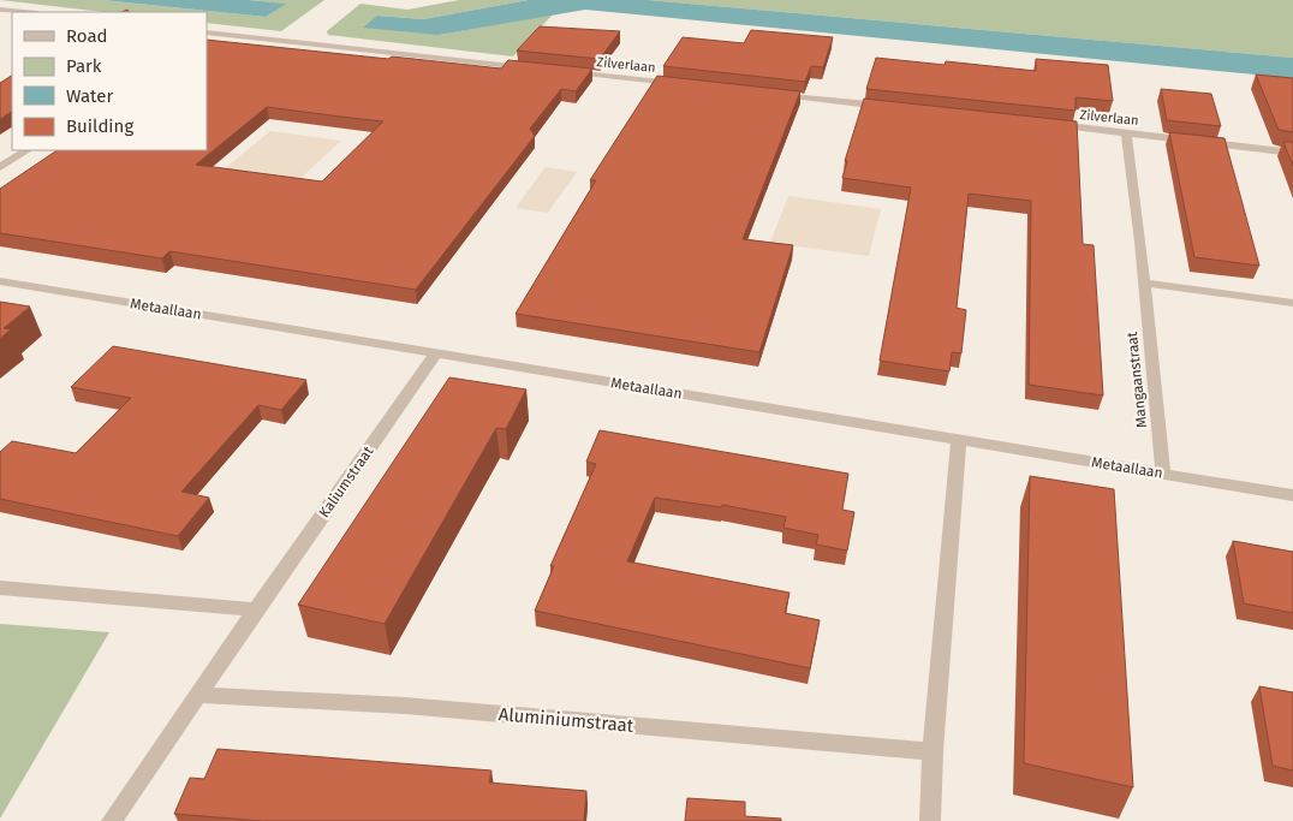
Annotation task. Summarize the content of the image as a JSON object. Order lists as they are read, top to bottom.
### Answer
{
  "streets": {
    "street": [
      "Zilverlaan",
      "Metaallaan",
      "Mangaanstraat",
      "Kaliumstraat",
      "Aluminiumstraat"
    ]
  },
  "crossings": [
    ["Zilverlaan", "Mangaanstraat"],
    ["Metaallaan", "Mangaanstraat"],
    ["Metaallaan", "Kaliumstraat"],
    ["Kaliumstraat", "Aluminiumstraat"]
  ],
  "legend": [
    "Road",
    "Park",
    "Water",
    "Building"
  ]
}
